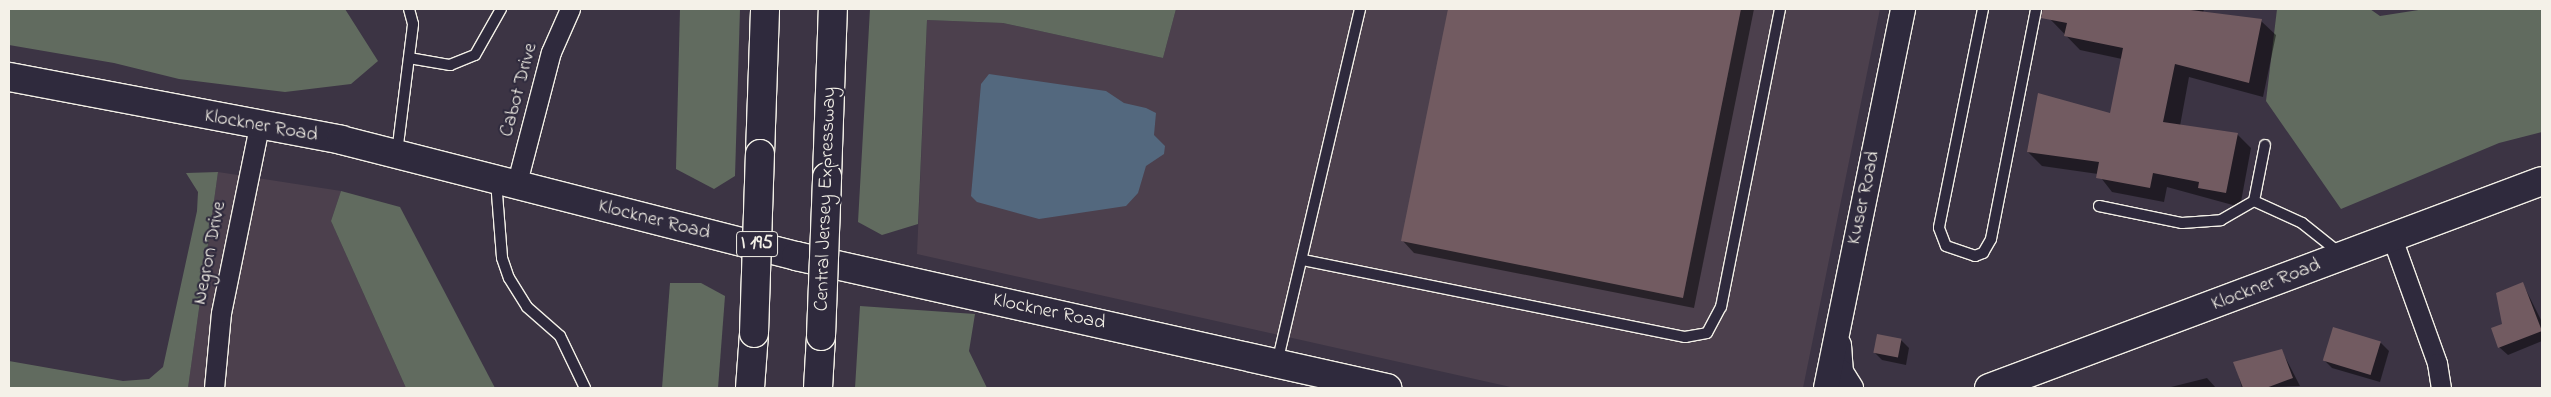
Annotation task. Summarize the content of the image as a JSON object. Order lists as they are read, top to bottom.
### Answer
{
  "streets": {
    "main road": ["Klockner Road", "Central Jersey Expressway", "I 195"],
    "street": ["Cabot Drive", "Kuser Road", "Negron Drive"]
  },
  "crossings": [
    ["Cabot Drive", "Klockner Road"],
    ["Klockner Road", "Negron Drive"]
  ]
}
